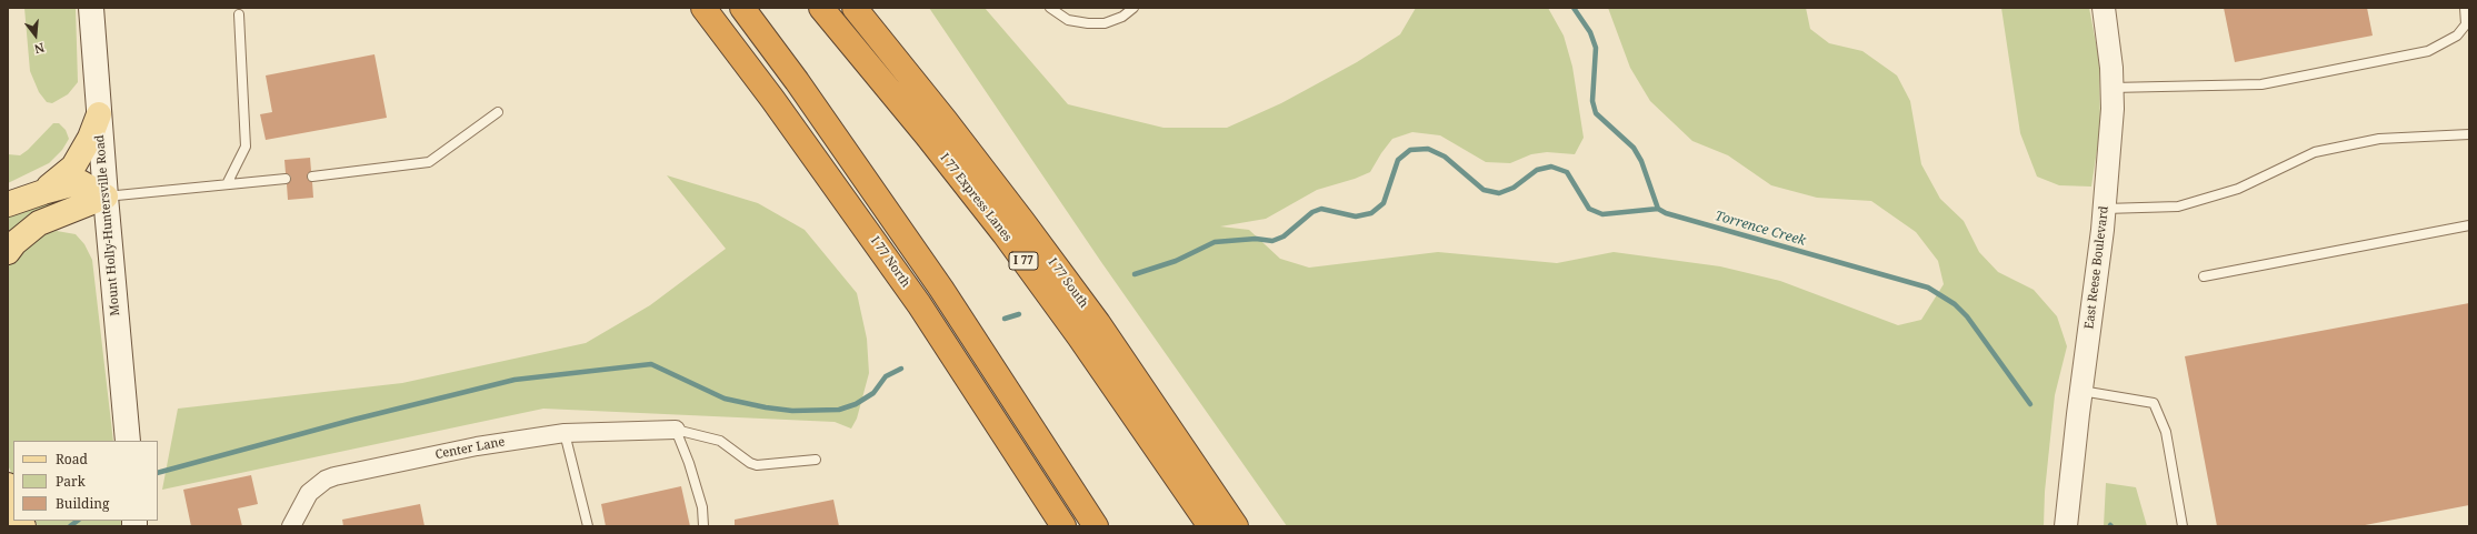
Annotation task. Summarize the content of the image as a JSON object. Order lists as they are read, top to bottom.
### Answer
{
  "streets": {
    "highway": [
      "I 77 Express Lanes",
      "I 77",
      "I 77 North",
      "I 77 South"
    ],
    "main road": ["Mount Holly-Huntersville Road"],
    "street": ["East Reese Boulevard", "Center Lane"]
  },
  "water": ["Torrence Creek"],
  "legend": ["Road", "Park", "Building"],
  "north": "bottom"
}
